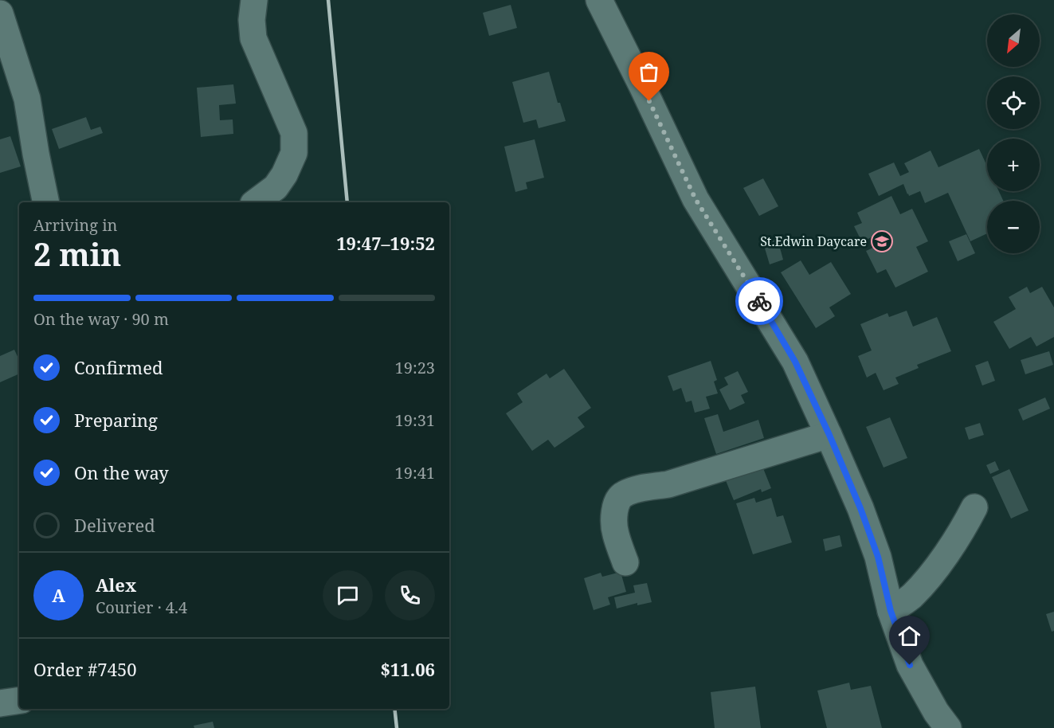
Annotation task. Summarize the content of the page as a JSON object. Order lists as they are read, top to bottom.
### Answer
{
  "places": {
    "school or university": ["St.Edwin Daycare"]
  },
  "north": "bottom left",
  "page": {
    "map_buttons": ["+", "−"],
    "heading": ["2 min", "Arriving in", "19:47–19:52"],
    "panel": [
      "Alex",
      "Courier · 4.4",
      "Order #7450",
      "$11.06"
    ],
    "bar": "On the way · 90 m",
    "list": [
      ["Confirmed", "19:23"],
      ["Preparing", "19:31"],
      ["On the way", "19:41"],
      "Delivered"
    ],
    "round": "A"
  }
}
